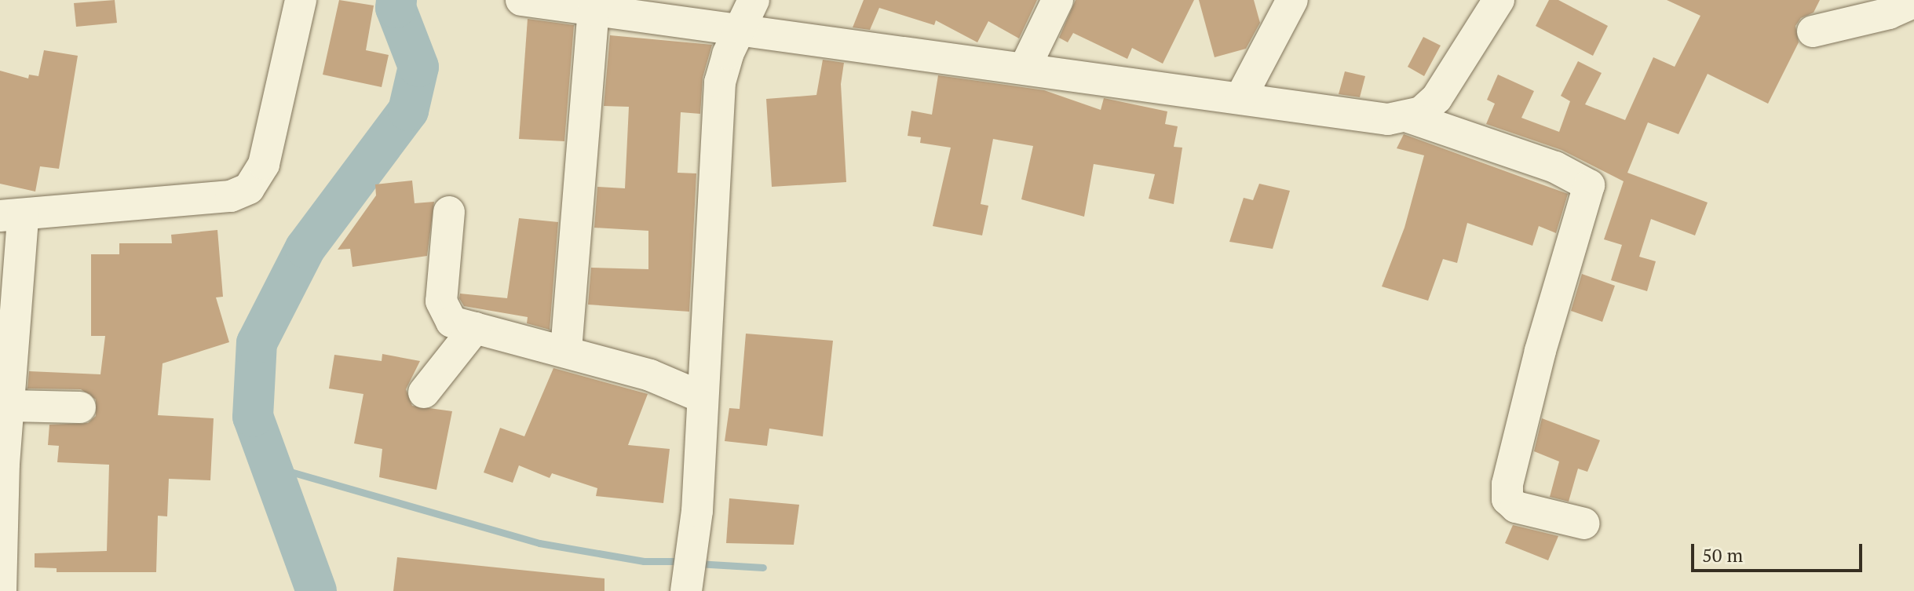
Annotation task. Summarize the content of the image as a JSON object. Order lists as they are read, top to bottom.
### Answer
{
  "scale_bar": "50 m"
}
